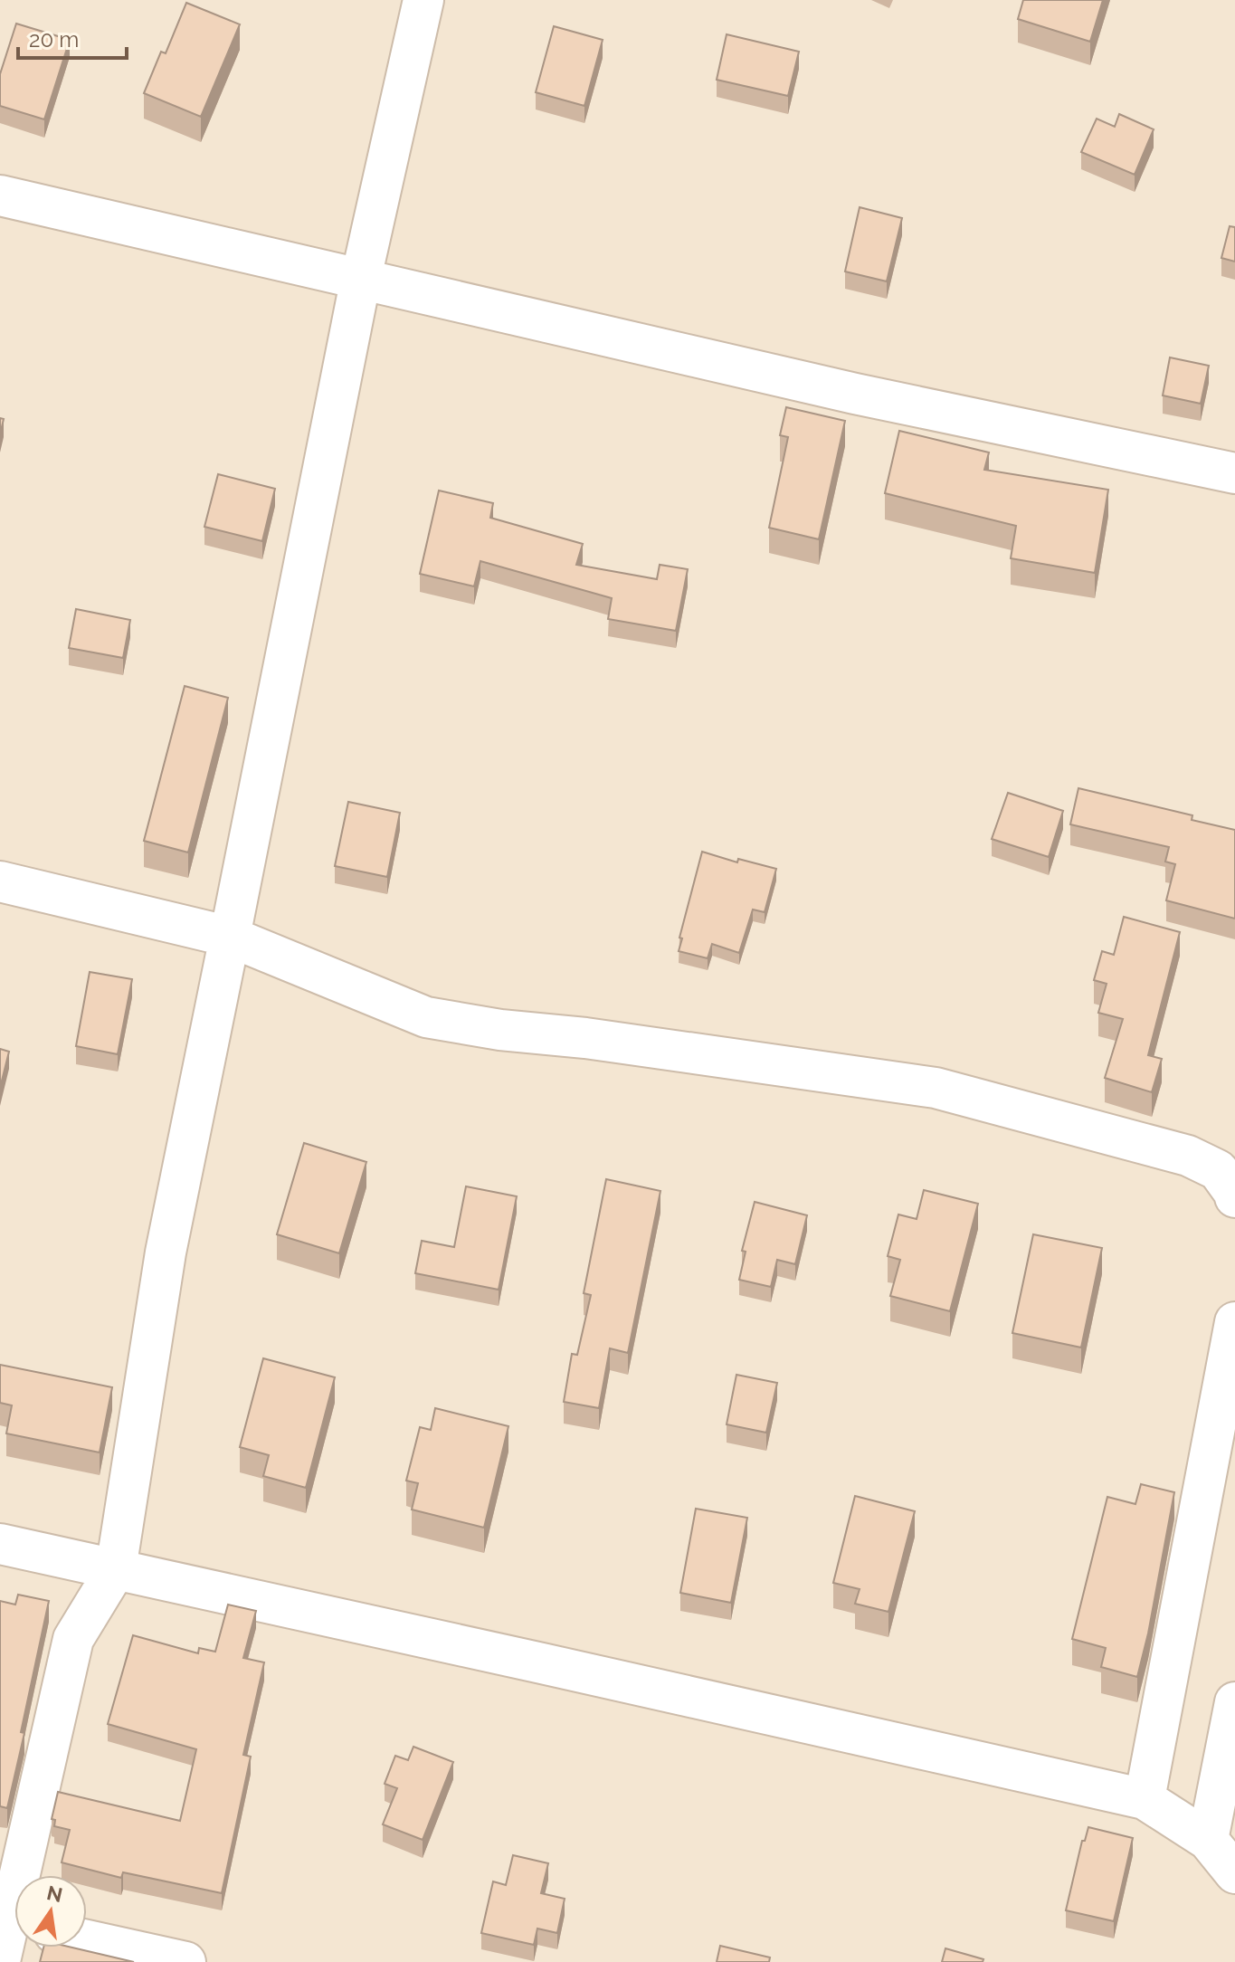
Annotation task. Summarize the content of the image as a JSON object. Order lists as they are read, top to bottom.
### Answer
{
  "scale_bar": "20 m",
  "north": "top"
}
